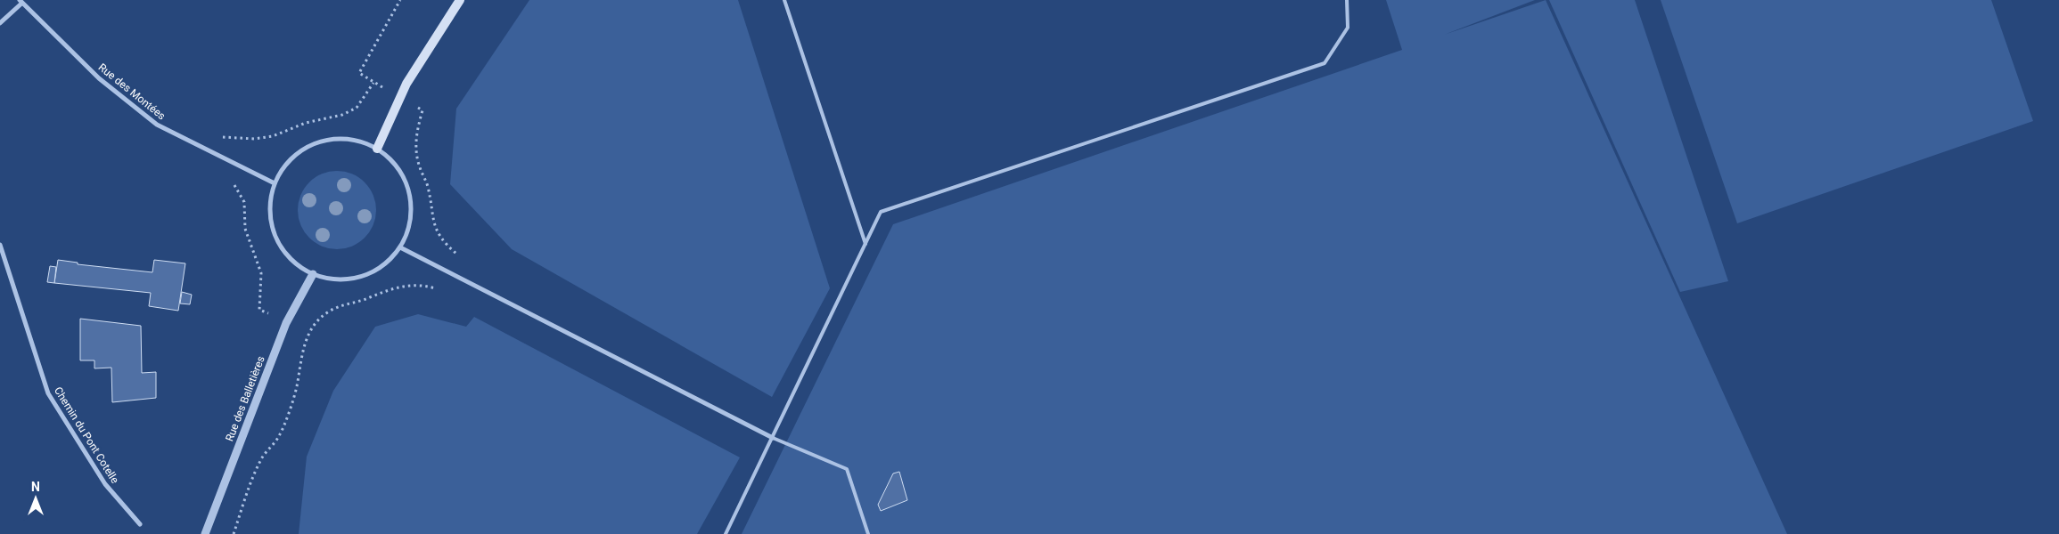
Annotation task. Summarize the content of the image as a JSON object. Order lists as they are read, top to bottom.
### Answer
{
  "streets": {
    "street": ["Rue des Montées", "Rue des Balletières", "Chemin du Pont Cotelle"]
  },
  "crossings": [
    ["Rue des Montées", "Rue des Balletières"]
  ],
  "north": "top"
}
